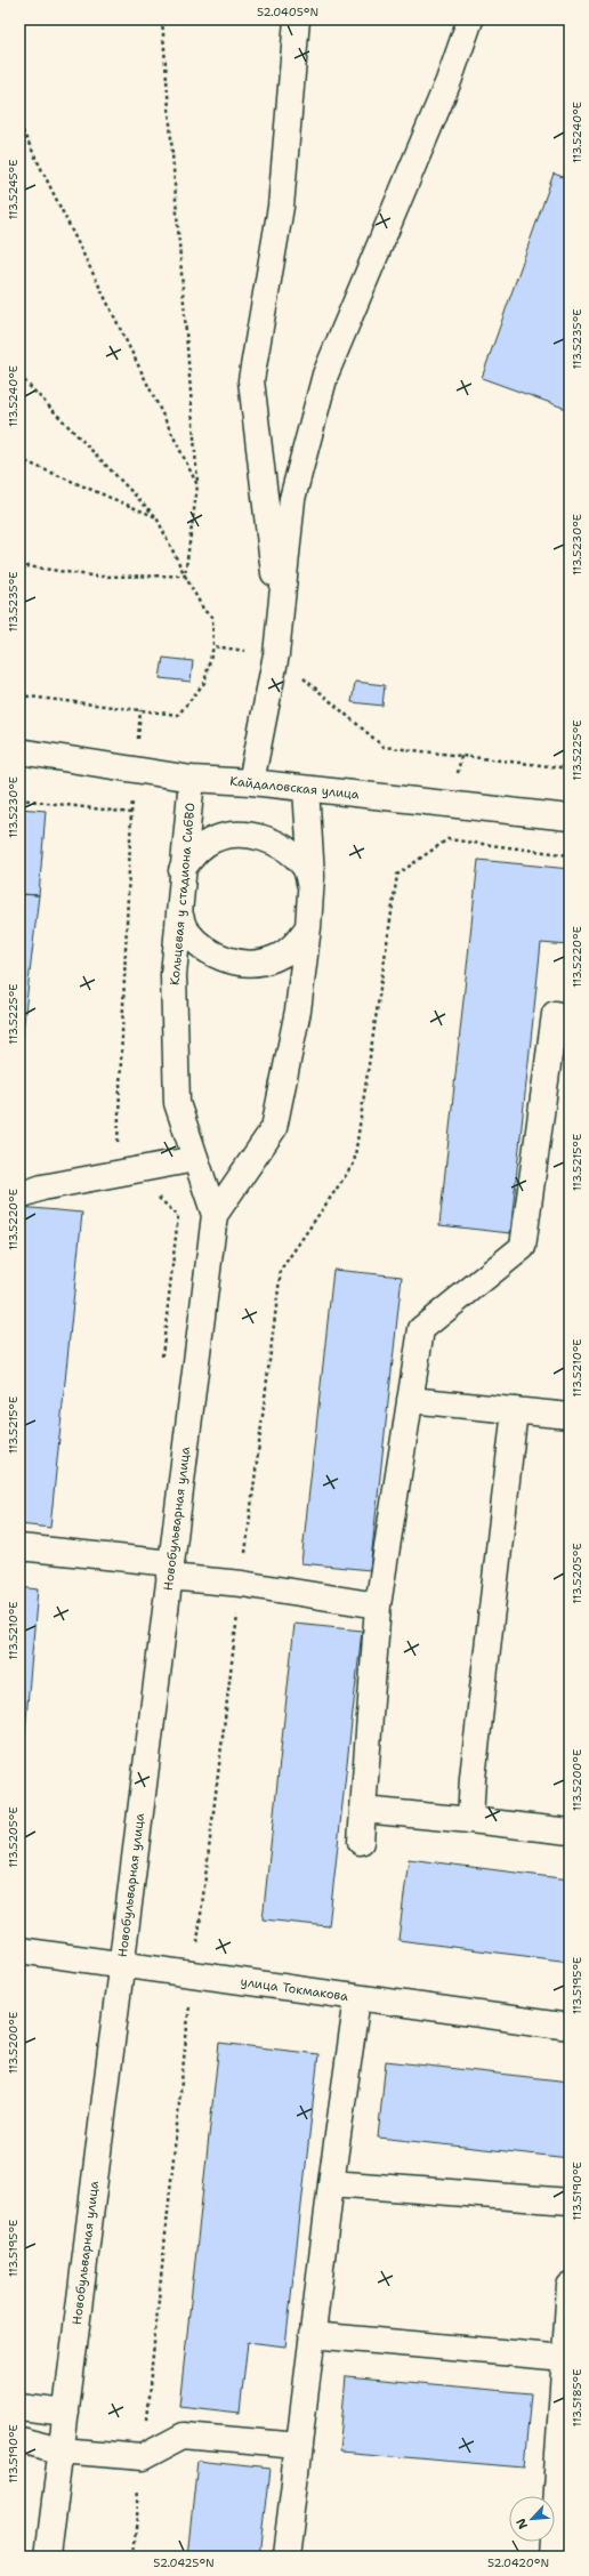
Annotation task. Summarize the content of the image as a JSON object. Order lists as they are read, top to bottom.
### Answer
{
  "streets": {
    "street": [
      "Кайдаловская улица",
      "Кольцевая у стадиона СибВО",
      "Новобульварная улица",
      "улица Токмакова"
    ]
  },
  "crossings": [
    ["Кайдаловская улица", "Кольцевая у стадиона СибВО"],
    ["Кольцевая у стадиона СибВО", "Новобульварная улица"],
    ["Новобульварная улица", "улица Токмакова"]
  ],
  "north": "bottom left",
  "coordinates": [
    "52.0405°N",
    "113.5240°E",
    "113.5245°E",
    "113.5235°E",
    "113.5230°E",
    "113.5225°E",
    "113.5220°E",
    "113.5215°E",
    "113.5210°E",
    "113.5205°E",
    "113.5200°E",
    "113.5195°E",
    "113.5190°E",
    "113.5185°E",
    "52.0425°N",
    "52.0420°N"
  ]
}
